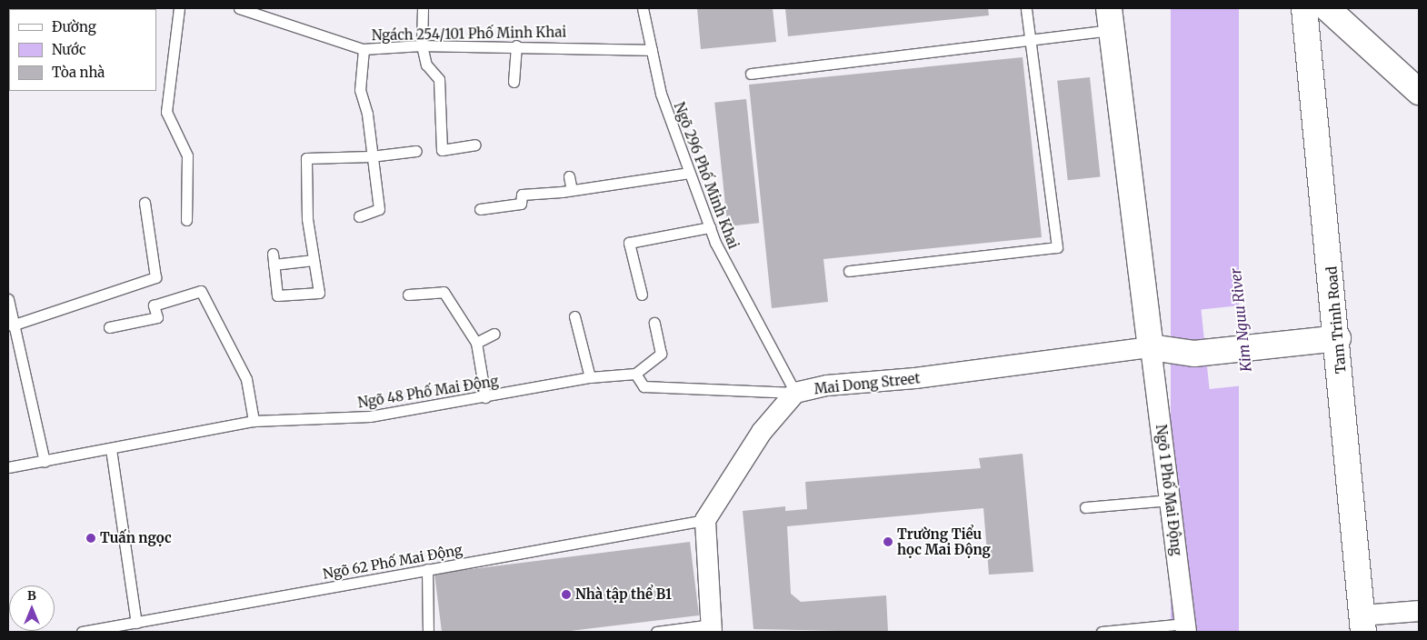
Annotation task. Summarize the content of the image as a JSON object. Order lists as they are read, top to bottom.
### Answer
{
  "streets": {
    "main road": ["Tam Trinh Road"],
    "street": ["Mai Dong Street", "Ngõ 1 Phố Mai Động"],
    "lane": [
      "Ngách 254/101 Phố Minh Khai",
      "Ngõ 296 Phố Minh Khai",
      "Ngõ 48 Phố Mai Động",
      "Ngõ 62 Phố Mai Động"
    ]
  },
  "crossings": [
    ["Ngách 254/101 Phố Minh Khai", "Ngõ 296 Phố Minh Khai"],
    ["Ngõ 296 Phố Minh Khai", "Mai Dong Street"],
    ["Mai Dong Street", "Ngõ 1 Phố Mai Động"],
    ["Mai Dong Street", "Ngõ 62 Phố Mai Động"]
  ],
  "water": ["Kim Nguu River"],
  "places": ["Tuấn ngọc", "Trường Tiểu học Mai Động", "Nhà tập thể B1"],
  "legend": ["Đường", "Nước", "Tòa nhà"],
  "north": "top"
}
